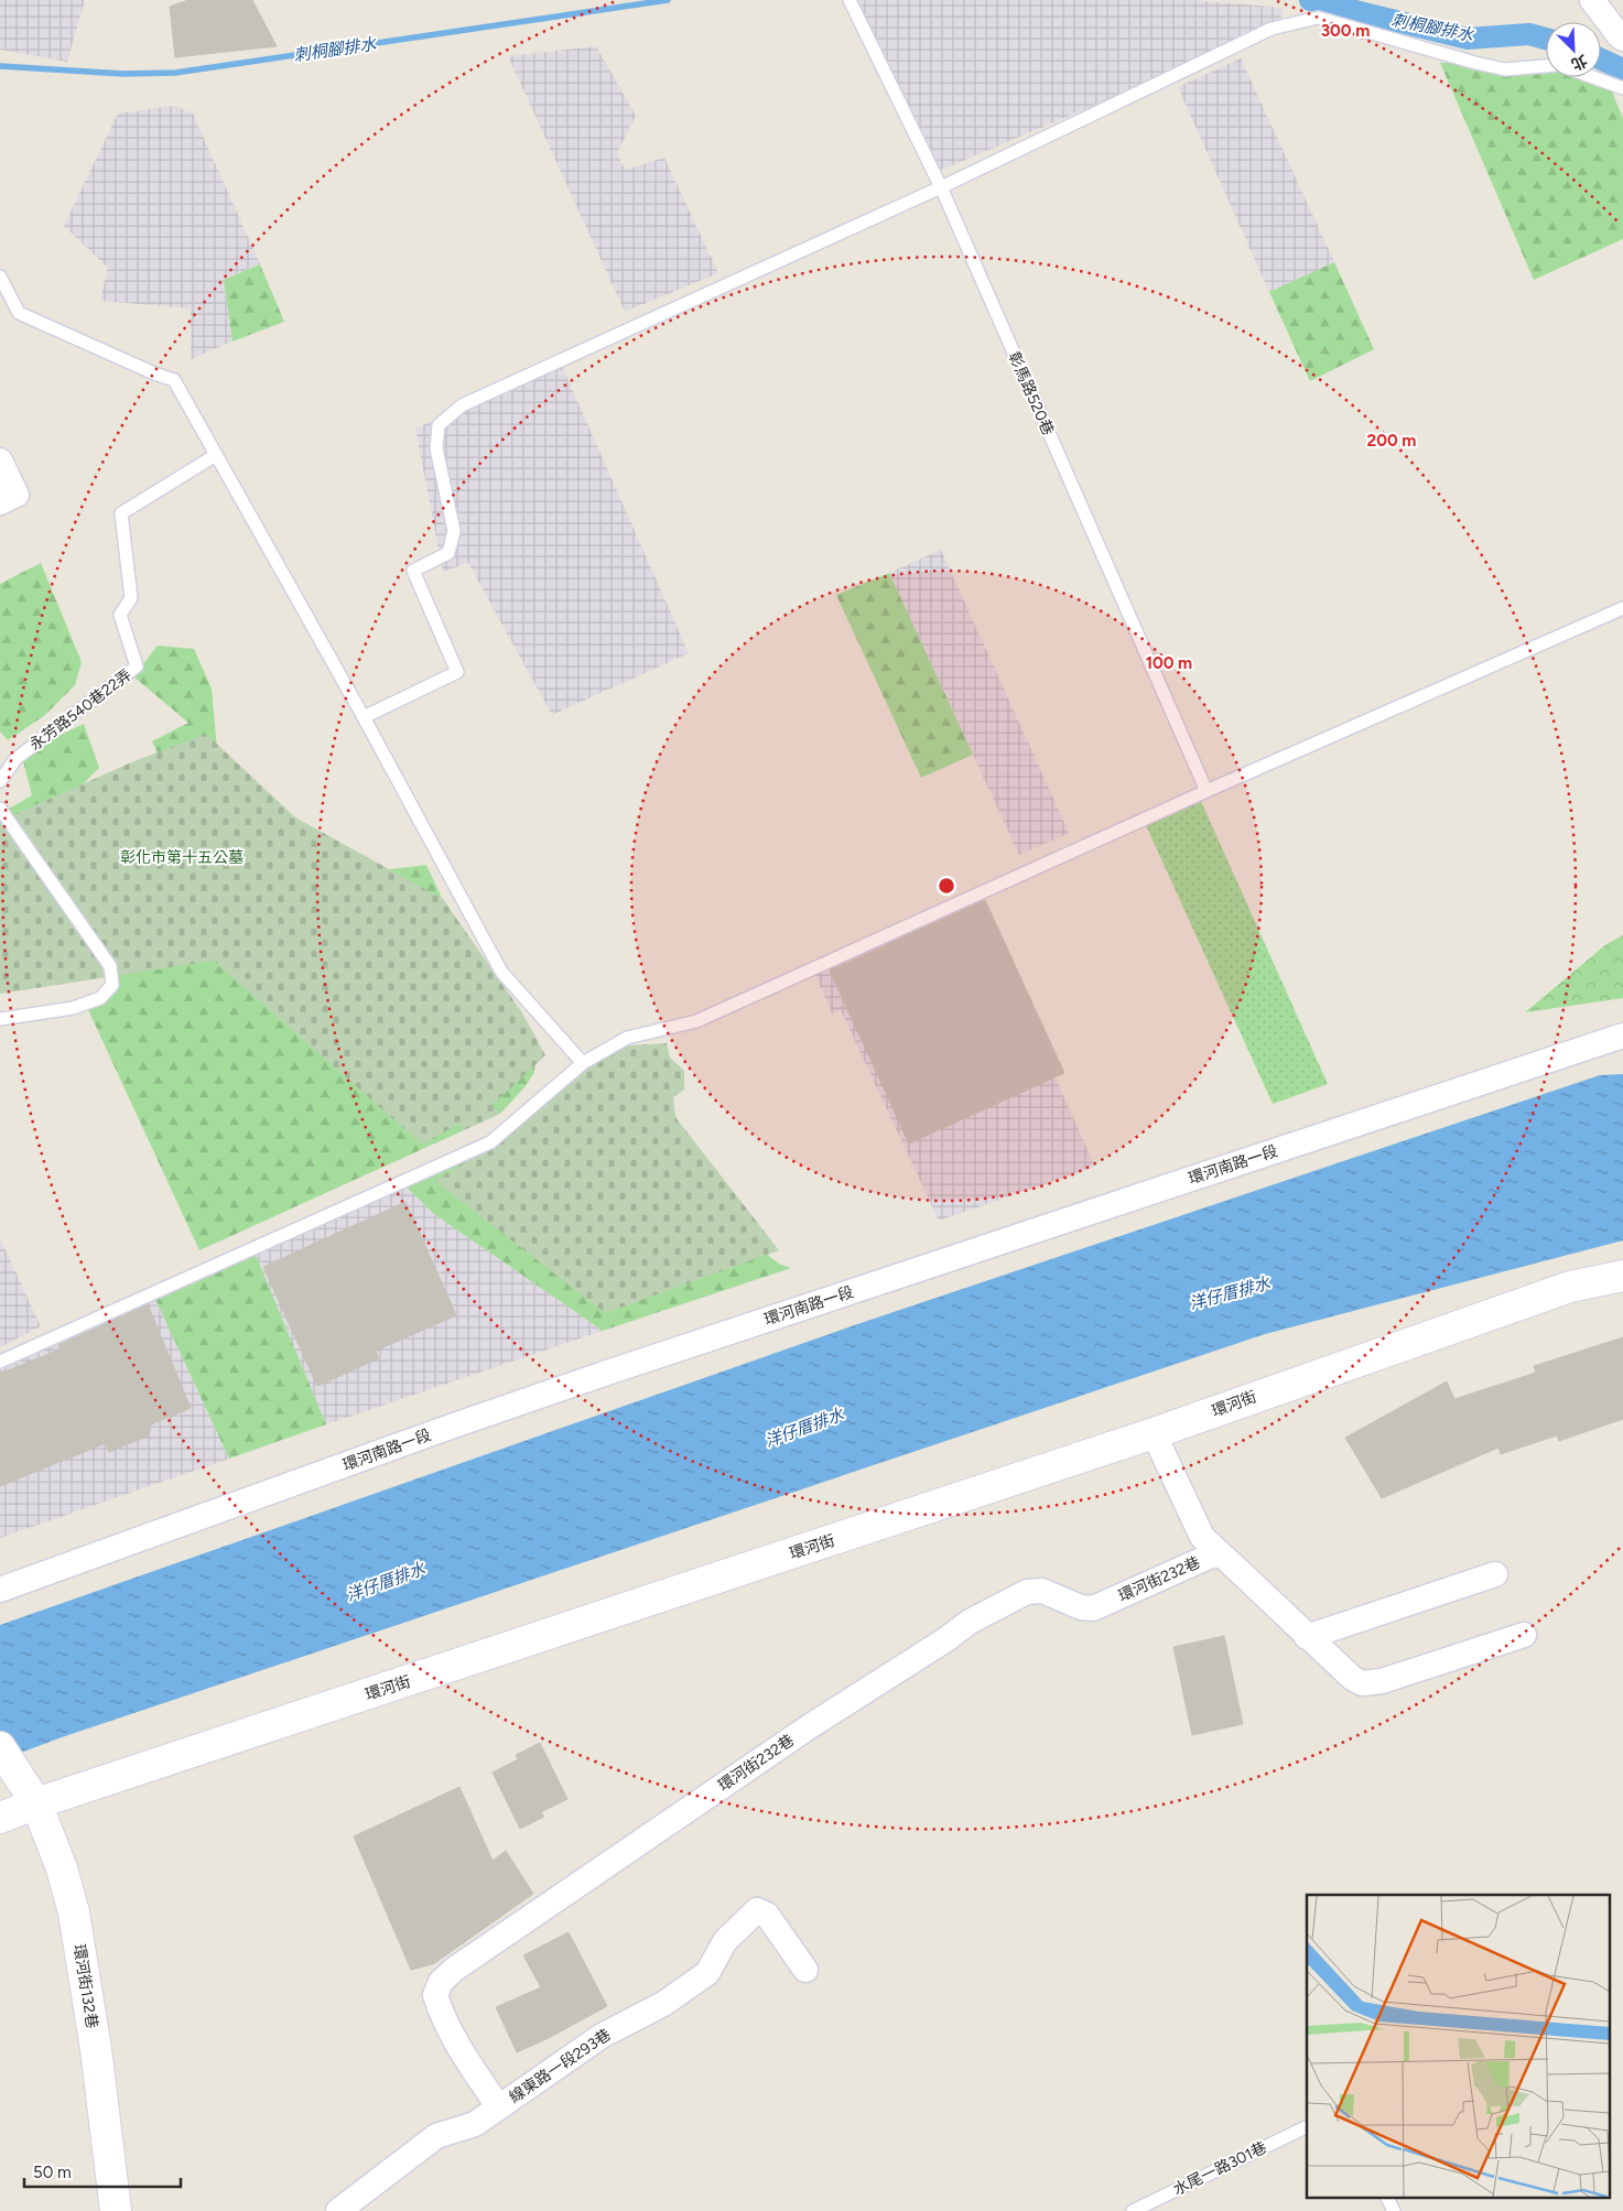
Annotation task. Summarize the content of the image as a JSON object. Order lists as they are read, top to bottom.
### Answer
{
  "streets": {
    "street": [
      "環河南路一段",
      "環河街",
      "環河街232巷",
      "環河街132巷",
      "線東路一段293巷"
    ],
    "lane": ["彰馬路520巷", "永芳路540巷22弄", "水尾一路301巷"]
  },
  "crossings": [
    ["環河街", "環河街232巷"],
    ["環河街", "環河街132巷"],
    ["環河街232巷", "線東路一段293巷"]
  ],
  "water": ["刺桐腳排水", "洋仔厝排水"],
  "parks": ["彰化市第十五公墓"],
  "scale_bar": "50 m",
  "north": "bottom right",
  "rings": ["300 m", "200 m", "100 m"]
}
